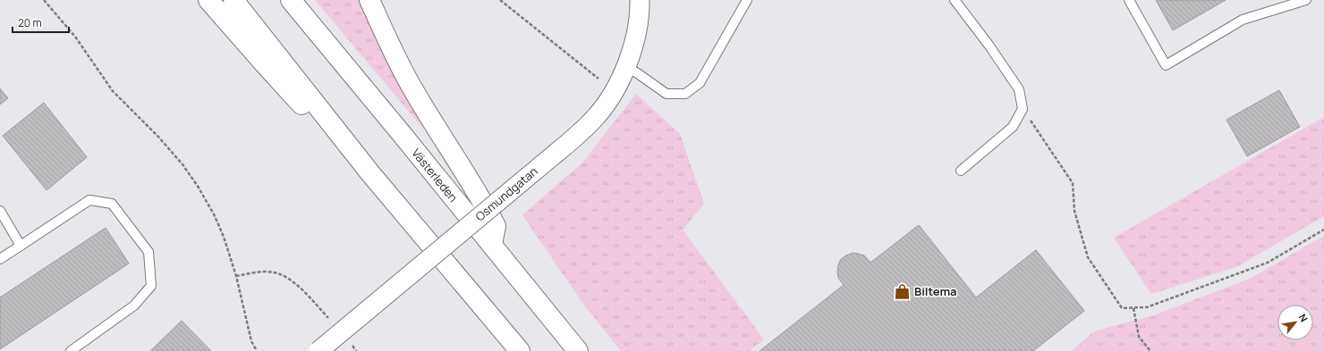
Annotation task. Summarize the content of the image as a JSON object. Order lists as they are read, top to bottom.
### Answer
{
  "streets": {
    "highway": ["Västerleden"],
    "street": ["Osmundgatan"]
  },
  "places": {
    "shop": ["Biltema"]
  },
  "scale_bar": "20 m",
  "north": "top right"
}
